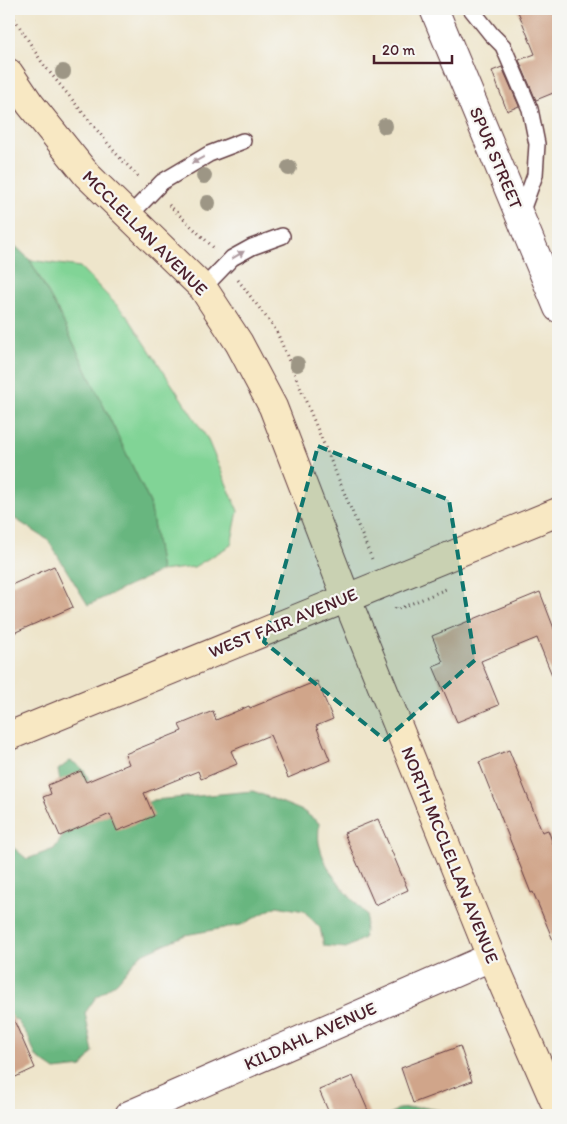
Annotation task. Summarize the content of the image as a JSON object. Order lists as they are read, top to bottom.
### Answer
{
  "streets": {
    "main road": ["MCCLELLAN AVENUE", "WEST FAIR AVENUE", "NORTH MCCLELLAN AVENUE"],
    "street": ["SPUR STREET", "KILDAHL AVENUE"]
  },
  "crossings": [
    ["MCCLELLAN AVENUE", "WEST FAIR AVENUE"],
    ["MCCLELLAN AVENUE", "NORTH MCCLELLAN AVENUE"],
    ["WEST FAIR AVENUE", "NORTH MCCLELLAN AVENUE"],
    ["NORTH MCCLELLAN AVENUE", "KILDAHL AVENUE"]
  ],
  "scale_bar": "20 m"
}
